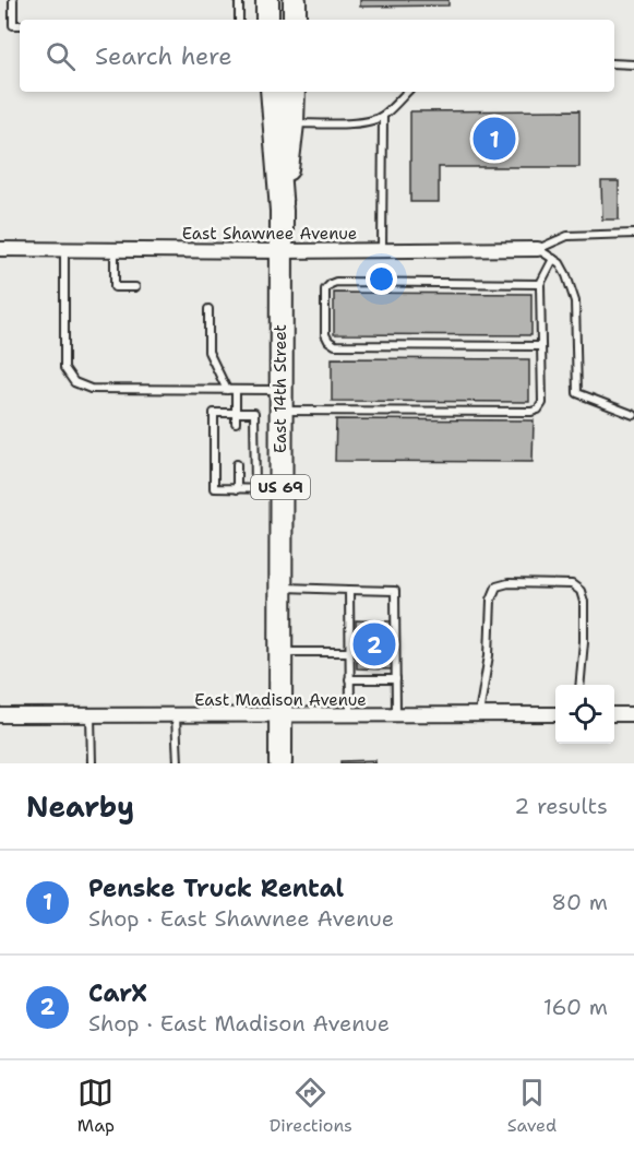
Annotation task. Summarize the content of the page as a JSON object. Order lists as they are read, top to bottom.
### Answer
{
  "streets": {
    "main road": ["East 14th Street", "US 69"],
    "street": ["East Shawnee Avenue", "East Madison Avenue"]
  },
  "crossings": [
    ["East Shawnee Avenue", "East 14th Street"],
    ["East 14th Street", "East Madison Avenue"]
  ],
  "page": {
    "search": "Search here",
    "pins": ["1", "2"],
    "heading": ["Nearby", "2 results"],
    "list": [
      {
        "mark": "1",
        "name": "Penske Truck Rental",
        "note": "Shop · East Shawnee Avenue",
        "value": "80 m"
      },
      {
        "mark": "2",
        "name": "CarX",
        "note": "Shop · East Madison Avenue",
        "value": "160 m"
      }
    ],
    "nav": ["Map", "Directions", "Saved"]
  }
}
